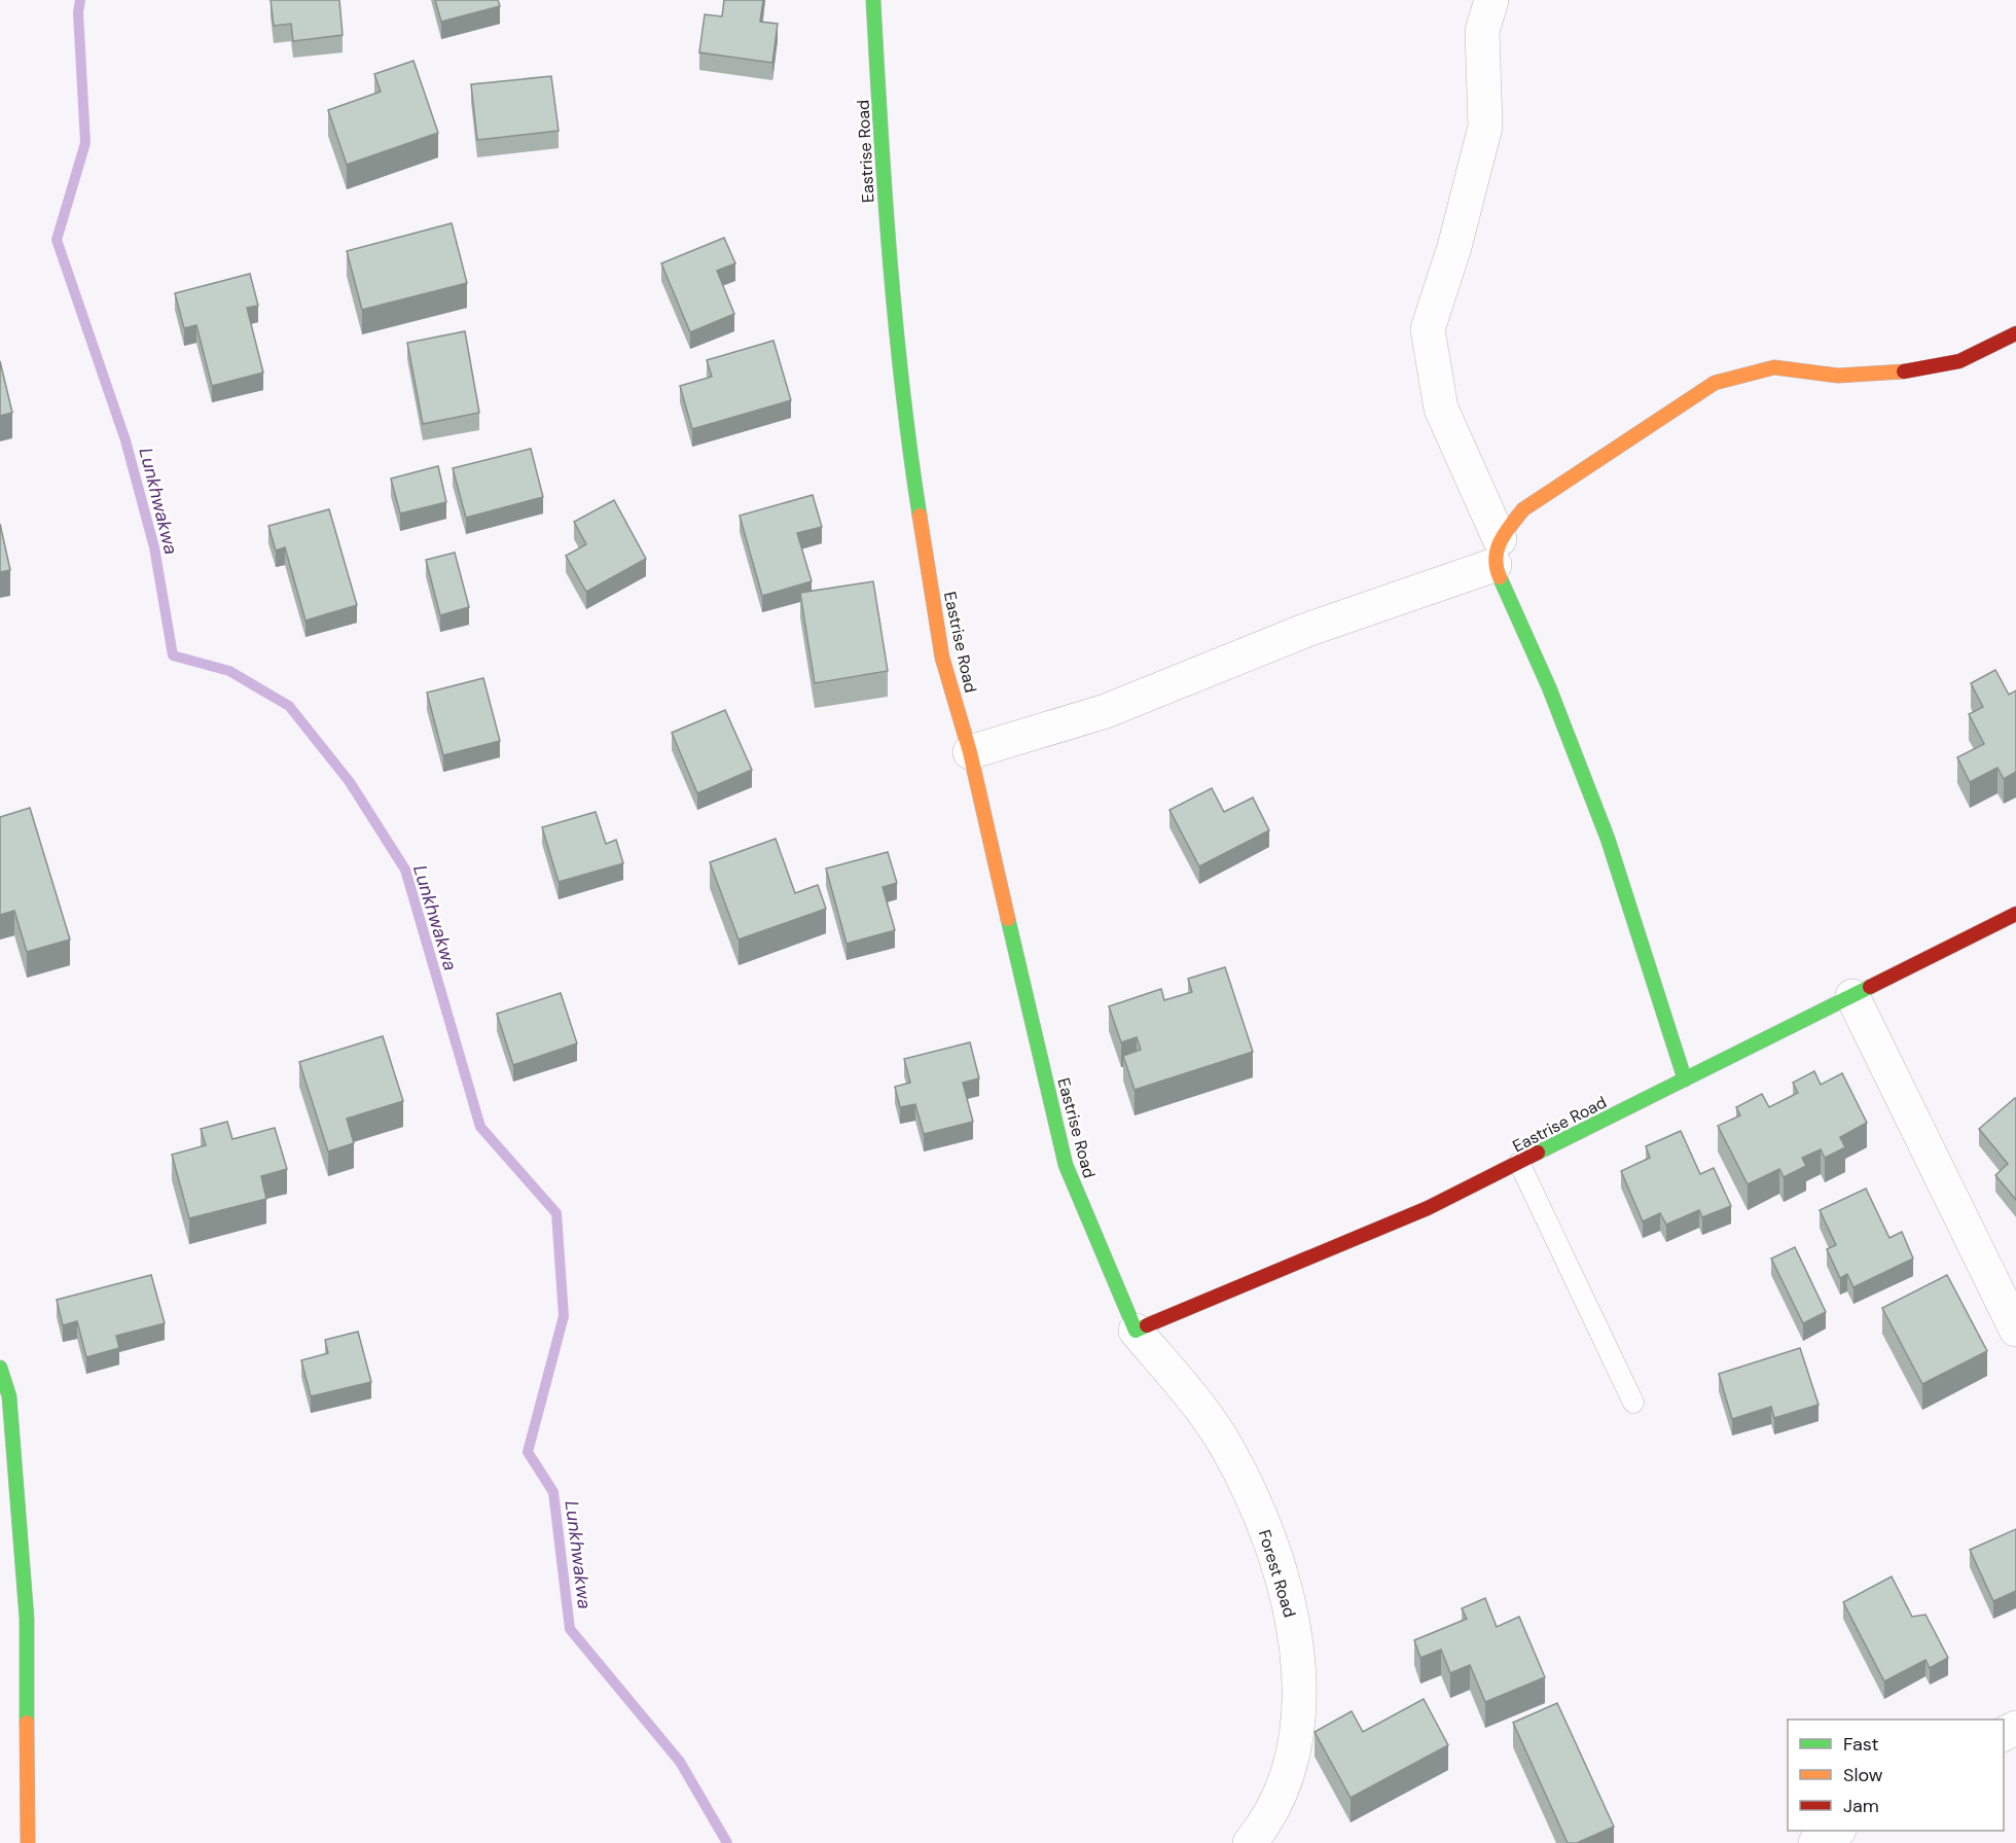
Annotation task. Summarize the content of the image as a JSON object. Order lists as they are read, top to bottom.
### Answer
{
  "streets": {
    "street": ["Eastrise Road", "Forest Road"]
  },
  "crossings": [
    ["Eastrise Road", "Forest Road"]
  ],
  "water": ["Lunkhwakwa"],
  "legend": ["Fast", "Slow", "Jam"]
}
